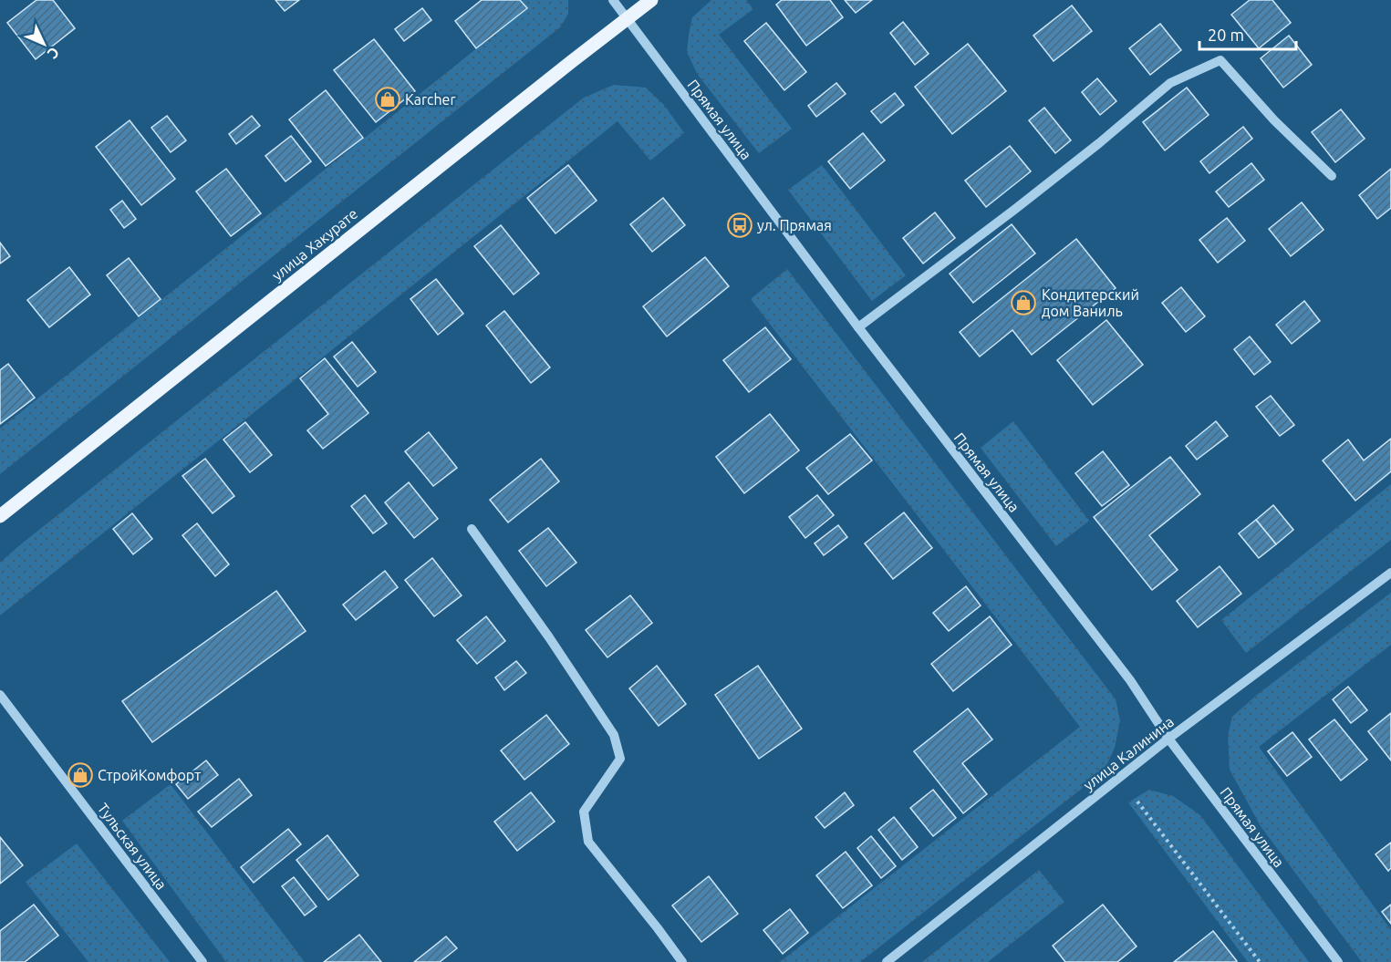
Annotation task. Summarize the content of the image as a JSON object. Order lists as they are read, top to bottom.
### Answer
{
  "streets": {
    "main road": ["улица Хакурате"],
    "street": ["Прямая улица", "улица Калинина", "Тульская улица"]
  },
  "crossings": [
    ["Прямая улица", "улица Хакурате"],
    ["Прямая улица", "улица Калинина"]
  ],
  "places": {
    "shop": ["Karcher", "Кондитерский дом Ваниль", "СтройКомфорт"],
    "bus stop": ["ул. Прямая"]
  },
  "scale_bar": "20 m",
  "north": "bottom right"
}
